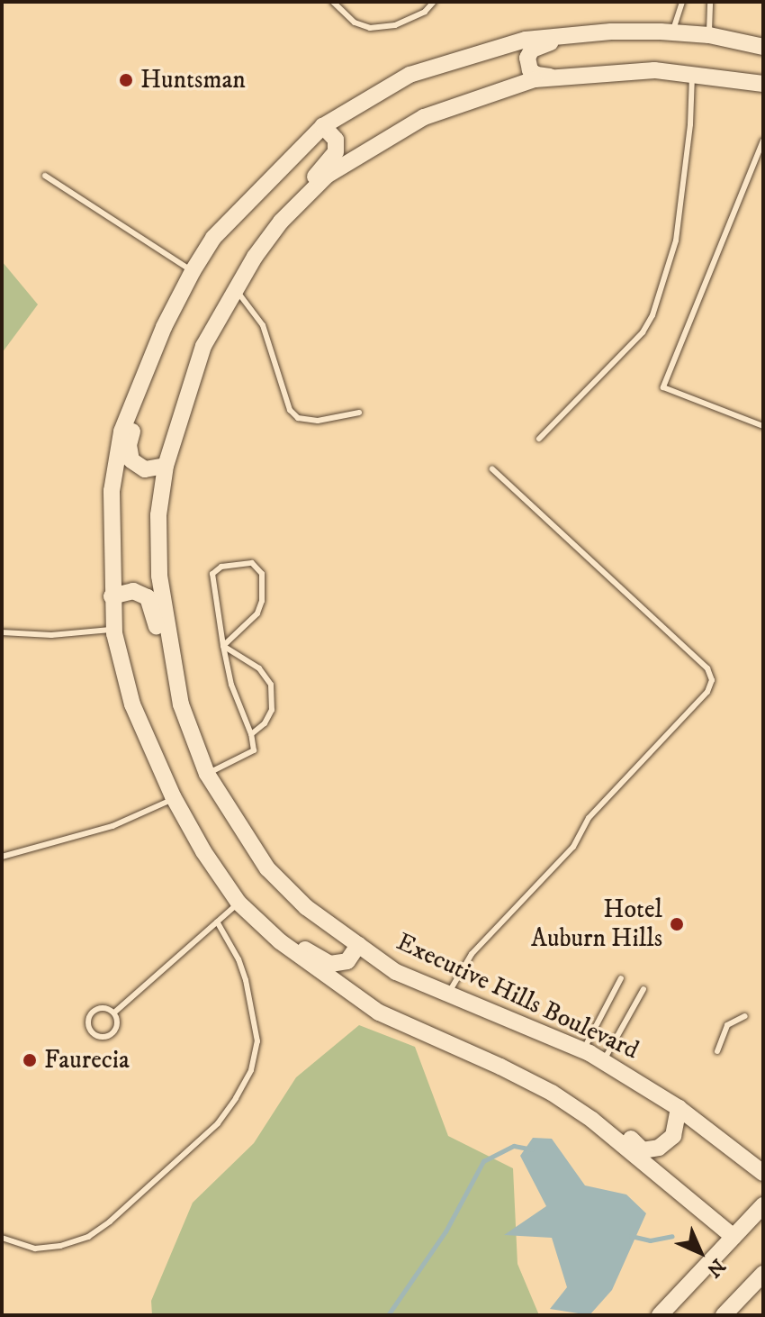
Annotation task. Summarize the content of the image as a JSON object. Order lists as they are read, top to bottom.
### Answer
{
  "streets": {
    "street": ["Executive Hills Boulevard"]
  },
  "places": ["Huntsman", "Hotel Auburn Hills", "Faurecia"],
  "north": "bottom right"
}
